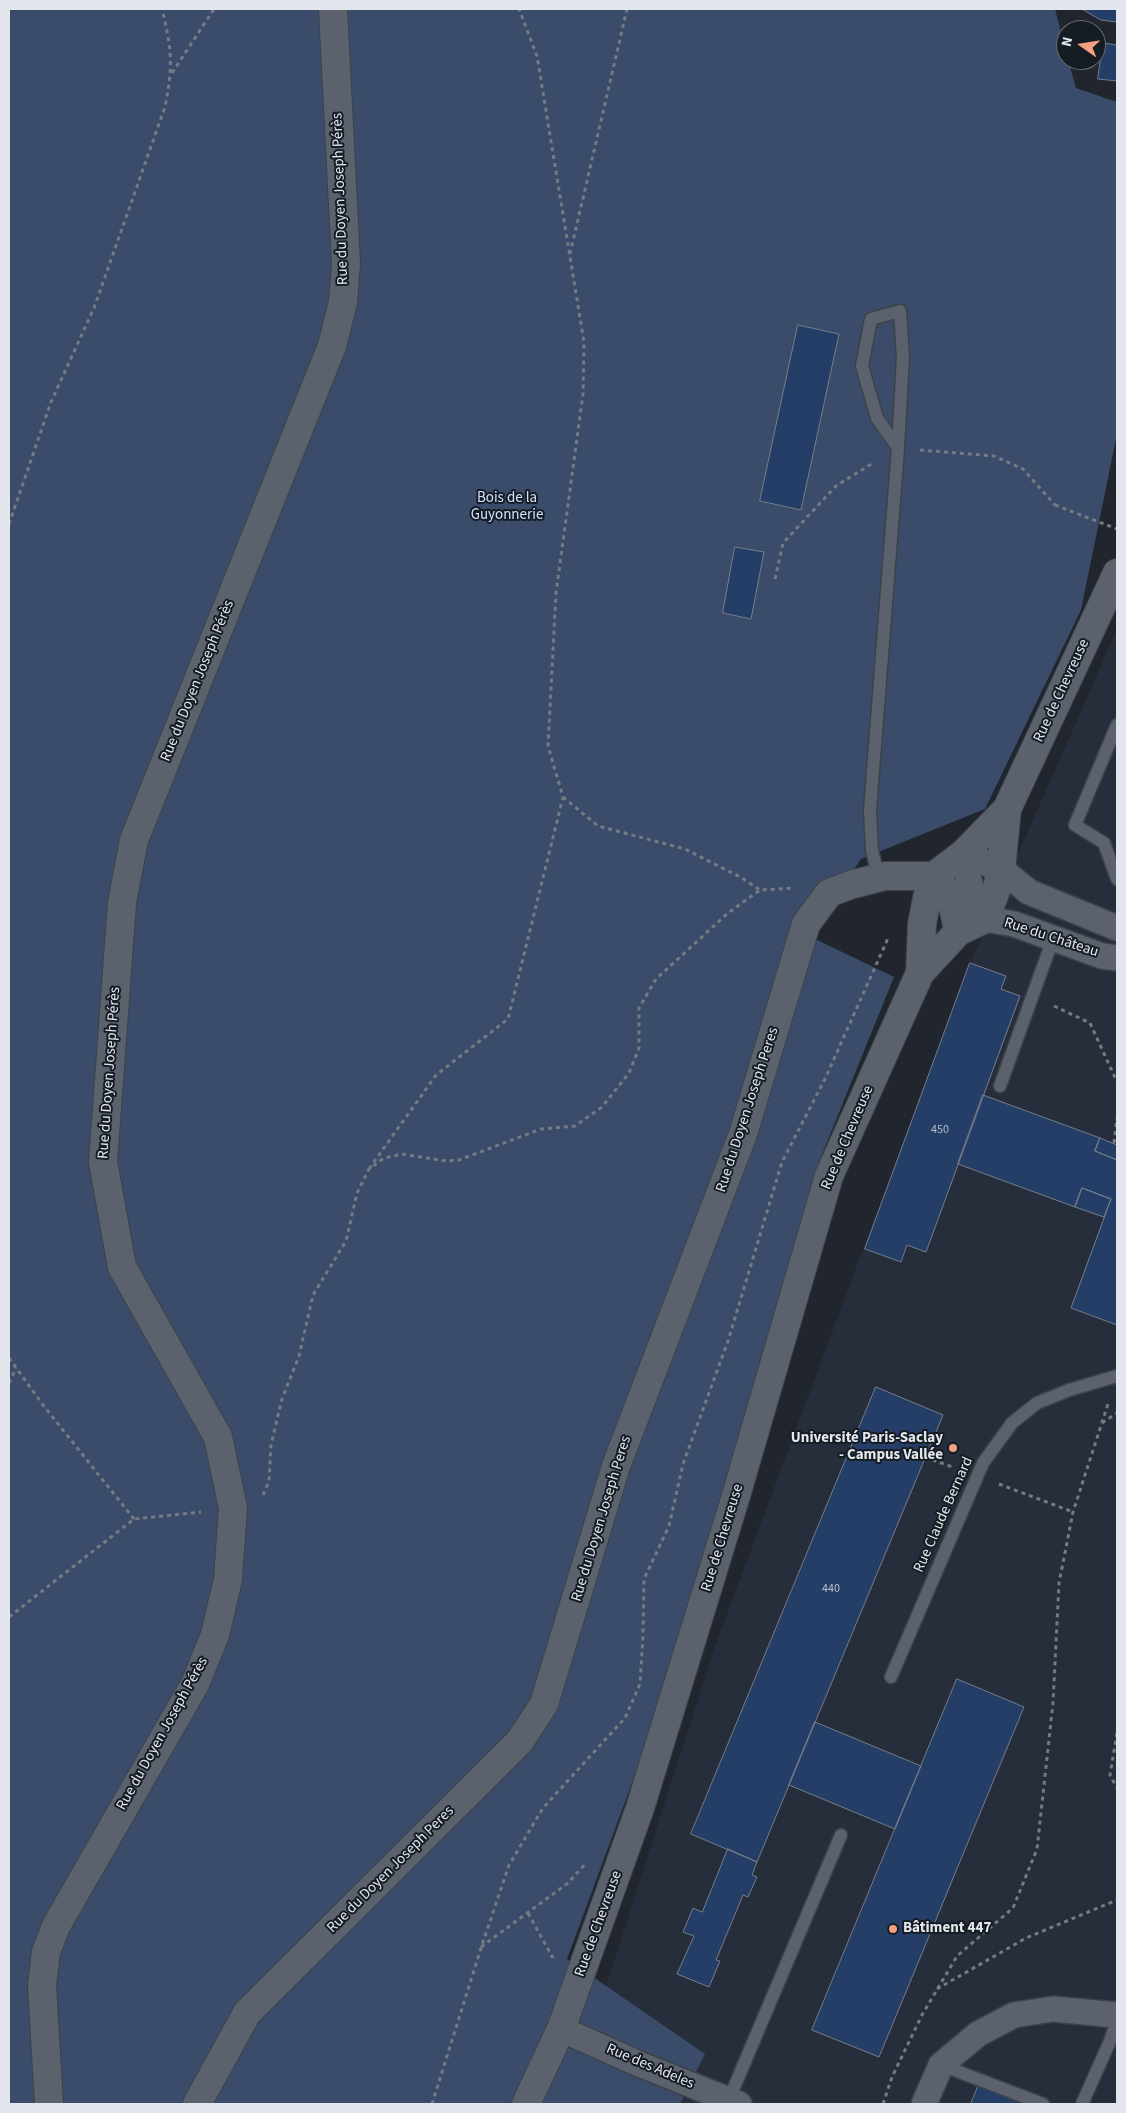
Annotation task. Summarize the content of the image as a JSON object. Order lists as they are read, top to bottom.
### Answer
{
  "streets": {
    "street": [
      "Rue du Doyen Joseph Pérès",
      "Rue de Chevreuse",
      "Rue du Château",
      "Rue du Doyen Joseph Peres",
      "Rue des Adeles"
    ],
    "lane": ["Rue Claude Bernard"]
  },
  "crossings": [
    ["Rue de Chevreuse", "Rue des Adeles"]
  ],
  "parks": ["Bois de la Guyonnerie"],
  "places": ["Université Paris-Saclay - Campus Vallée", "Bâtiment 447"],
  "house_numbers": ["450", "440"],
  "north": "left"
}
